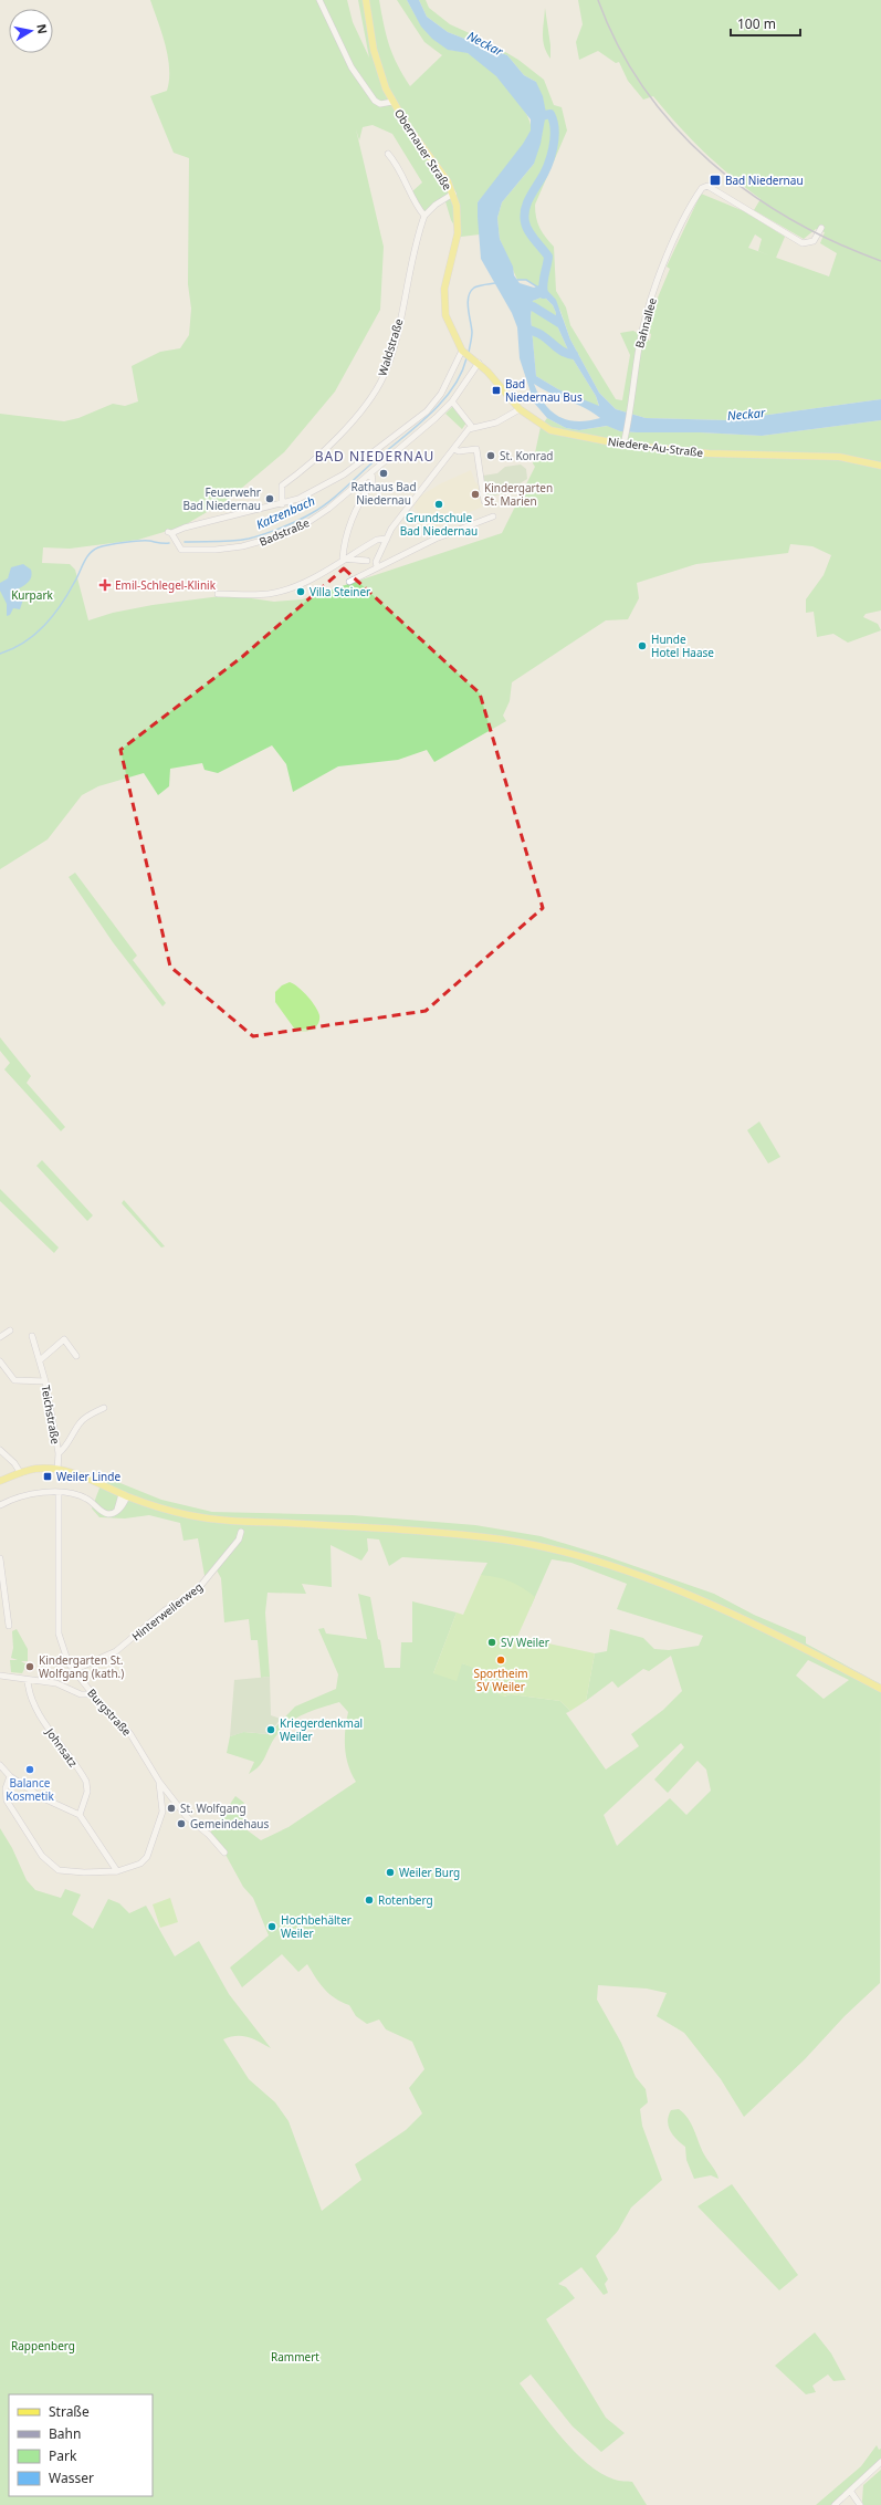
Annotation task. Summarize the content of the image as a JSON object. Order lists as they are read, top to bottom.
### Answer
{
  "streets": {
    "main road": ["Obernauer Straße", "Niedere-Au-Straße"],
    "street": [
      "Bahnallee",
      "Waldstraße",
      "Badstraße",
      "Teichstraße",
      "Hinterweilerweg",
      "Burgstraße",
      "Johnsatz"
    ]
  },
  "crossings": [
    ["Obernauer Straße", "Niedere-Au-Straße"],
    ["Bahnallee", "Niedere-Au-Straße"],
    ["Waldstraße", "Badstraße"],
    ["Niedere-Au-Straße", "Badstraße"],
    ["Hinterweilerweg", "Burgstraße"]
  ],
  "districts": ["BAD NIEDERNAU"],
  "water": ["Neckar", "Katzenbach"],
  "parks": ["Kurpark", "Rappenberg", "Rammert"],
  "places": {
    "transit": ["Bad Niedernau", "Bad Niedernau Bus", "Weiler Linde"],
    "other": [
      "St. Konrad",
      "Rathaus Bad Niedernau",
      "Kindergarten St. Marien",
      "Feuerwehr Bad Niedernau",
      "Grundschule Bad Niedernau",
      "Villa Steiner",
      "Hunde Hotel Haase",
      "SV Weiler",
      "Sportheim SV Weiler",
      "Kindergarten St. Wolfgang (kath.)",
      "Kriegerdenkmal Weiler",
      "Balance Kosmetik",
      "St. Wolfgang",
      "Gemeindehaus",
      "Weiler Burg",
      "Rotenberg",
      "Hochbehälter Weiler"
    ],
    "health": ["Emil-Schlegel-Klinik"]
  },
  "legend": [
    "Straße",
    "Bahn",
    "Park",
    "Wasser"
  ],
  "scale_bar": "100 m",
  "north": "right"
}
